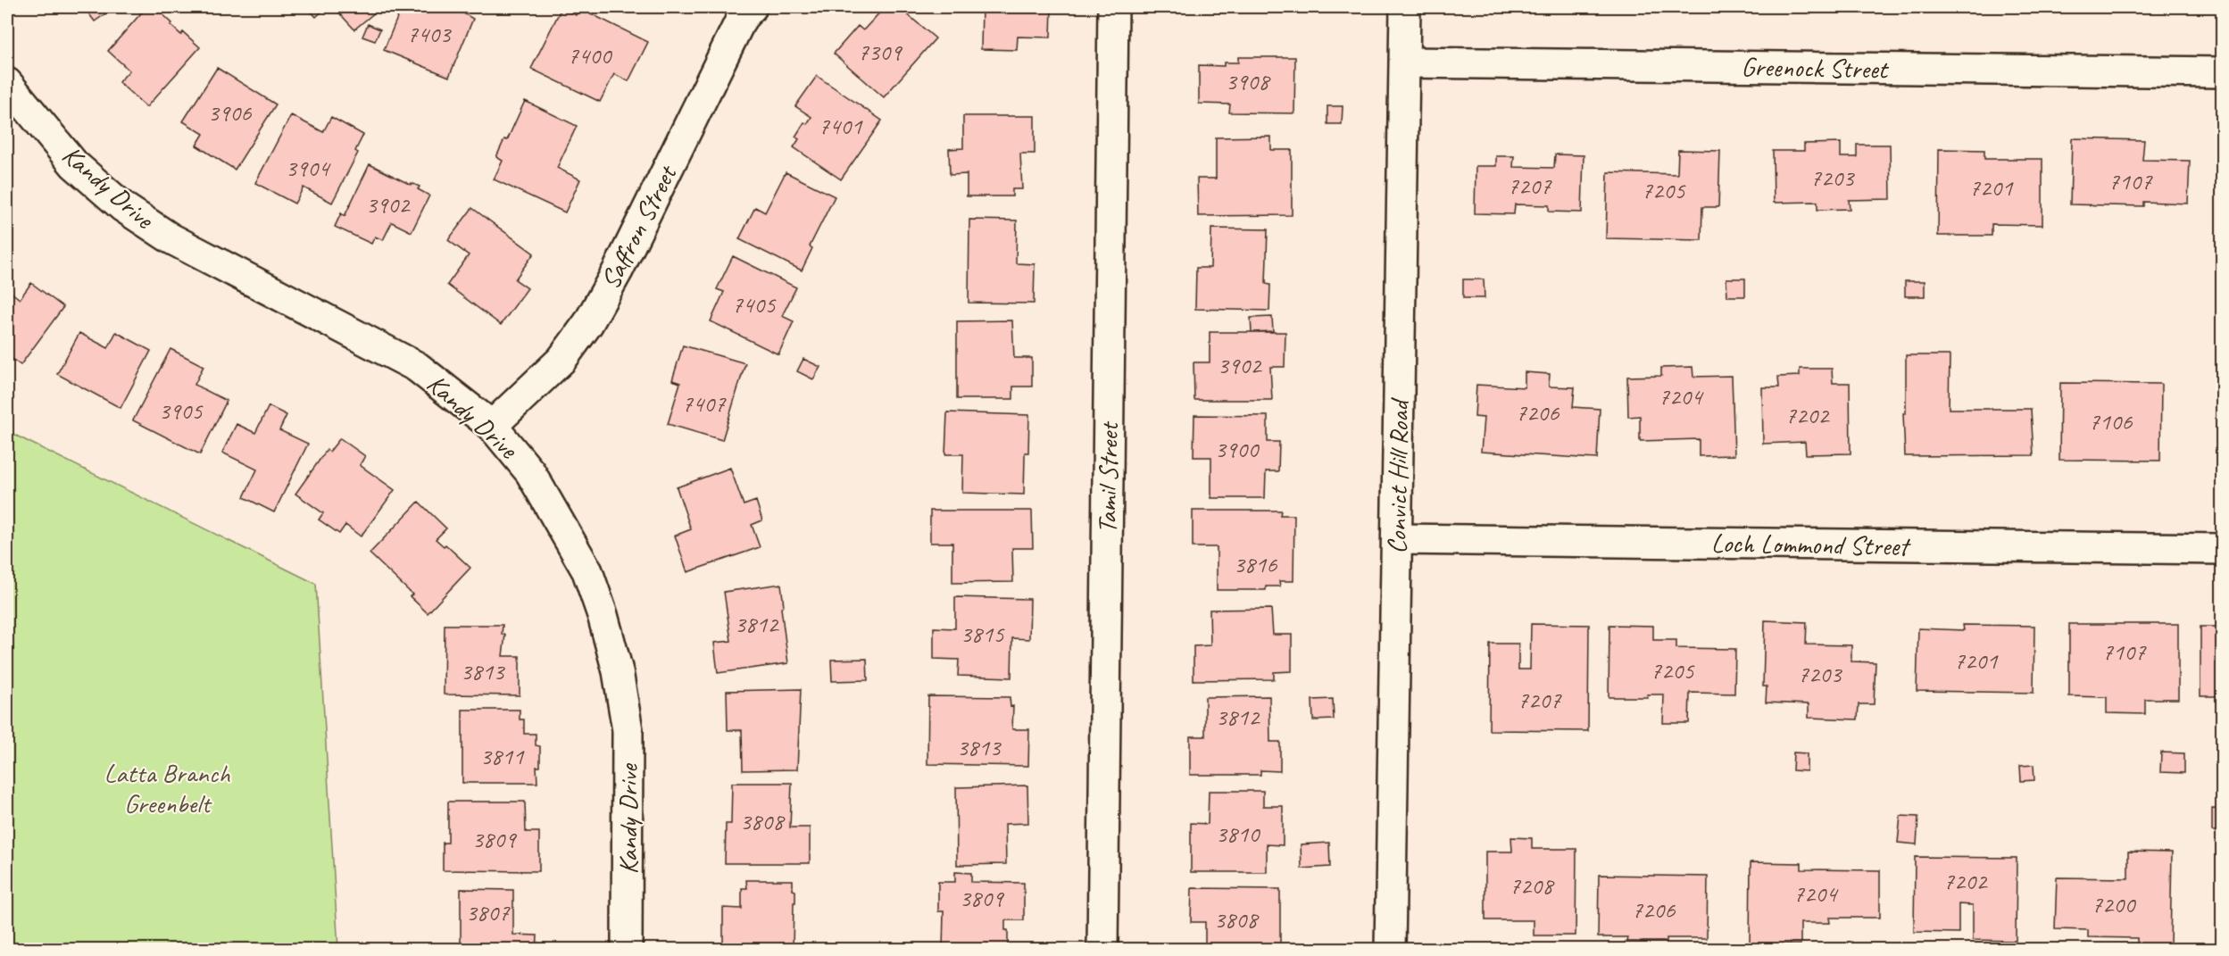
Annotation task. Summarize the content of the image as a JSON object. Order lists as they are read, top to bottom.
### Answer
{
  "streets": {
    "street": [
      "Greenock Street",
      "Kandy Drive",
      "Saffron Street",
      "Convict Hill Road",
      "Tamil Street",
      "Loch Lommond Street"
    ]
  },
  "crossings": [
    ["Greenock Street", "Convict Hill Road"],
    ["Kandy Drive", "Saffron Street"],
    ["Convict Hill Road", "Loch Lommond Street"]
  ],
  "parks": ["Latta Branch Greenbelt"],
  "house_numbers": [
    "7403",
    "7309",
    "7400",
    "3908",
    "3906",
    "7401",
    "3904",
    "7203",
    "7107",
    "7207",
    "7201",
    "7205",
    "3902",
    "7405",
    "3902",
    "7204",
    "7407",
    "3905",
    "7206",
    "7202",
    "7106",
    "3900",
    "3816",
    "3812",
    "3815",
    "7107",
    "7201",
    "7205",
    "3813",
    "7203",
    "7207",
    "3812",
    "3813",
    "3811",
    "3808",
    "3810",
    "3809",
    "7202",
    "7208",
    "7204",
    "3809",
    "7200",
    "7206",
    "3807",
    "3808"
  ]
}
